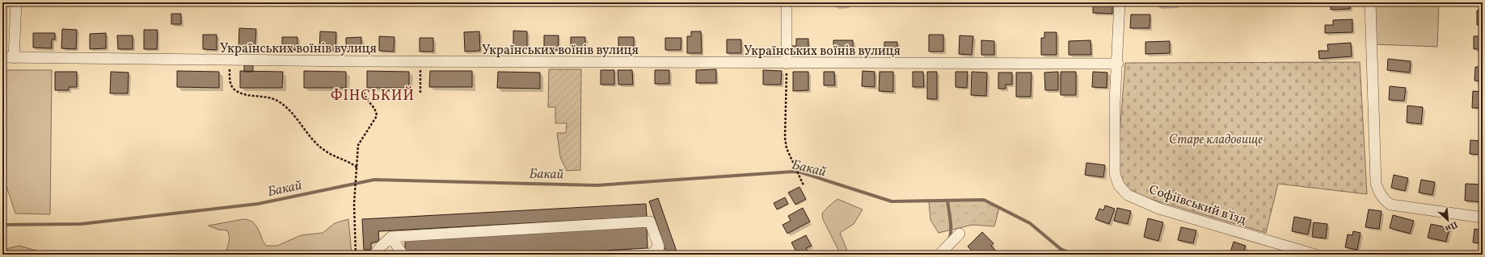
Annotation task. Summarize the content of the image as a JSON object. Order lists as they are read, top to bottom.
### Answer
{
  "streets": {
    "street": ["Українських воїнів вулиця", "Софіївський в'їзд"]
  },
  "crossings": [
    ["Українських воїнів вулиця", "Софіївський в'їзд"]
  ],
  "districts": ["ФІНСЬКИЙ"],
  "water": ["Бакай"],
  "parks": ["Старе кладовище"],
  "north": "bottom right"
}
